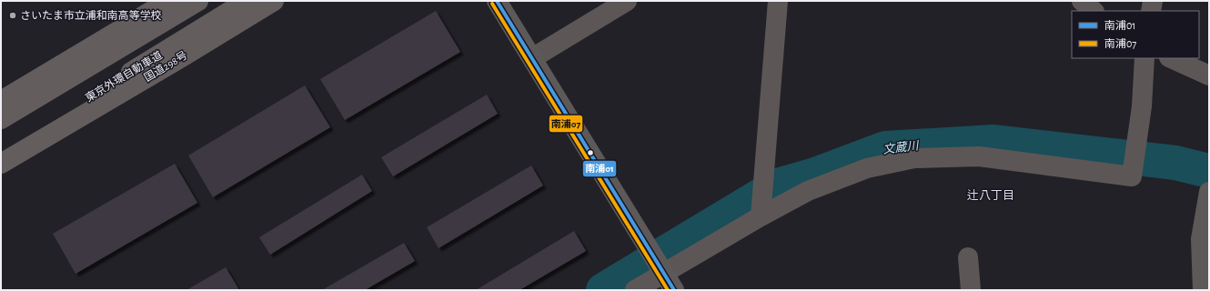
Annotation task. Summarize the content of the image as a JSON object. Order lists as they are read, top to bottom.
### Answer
{
  "streets": {
    "highway": ["国道298号", "東京外環自動車道"]
  },
  "districts": ["辻八丁目"],
  "water": ["文蔵川"],
  "places": ["さいたま市立浦和南高等学校"],
  "lines": ["transit line 南浦01", "transit line 南浦07"],
  "legend": ["南浦01", "南浦07"]
}
